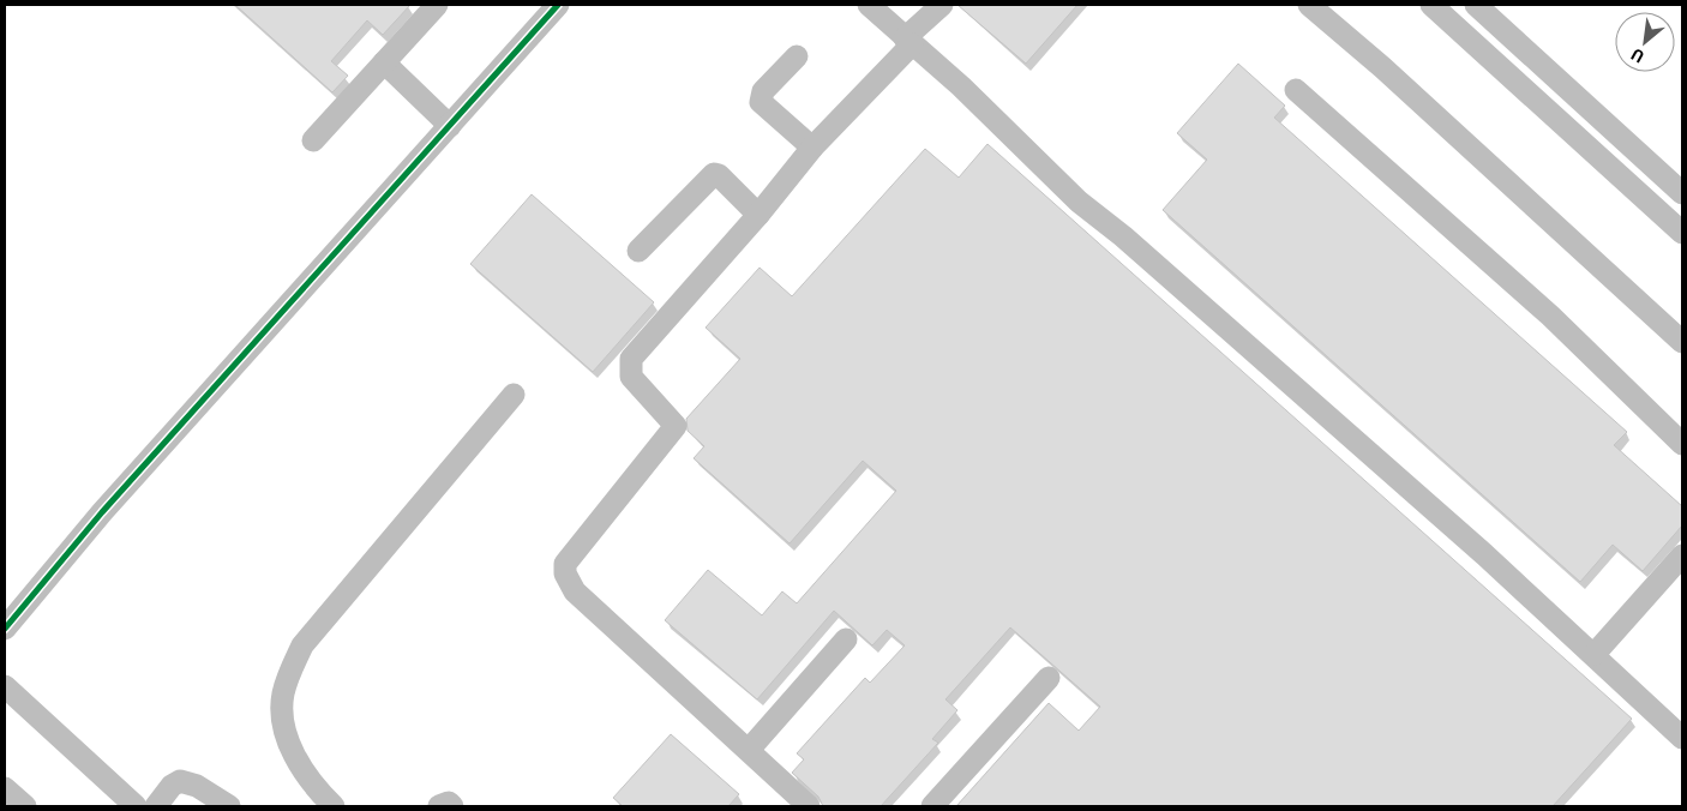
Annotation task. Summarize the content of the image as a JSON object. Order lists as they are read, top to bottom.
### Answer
{
  "north": "bottom left"
}
